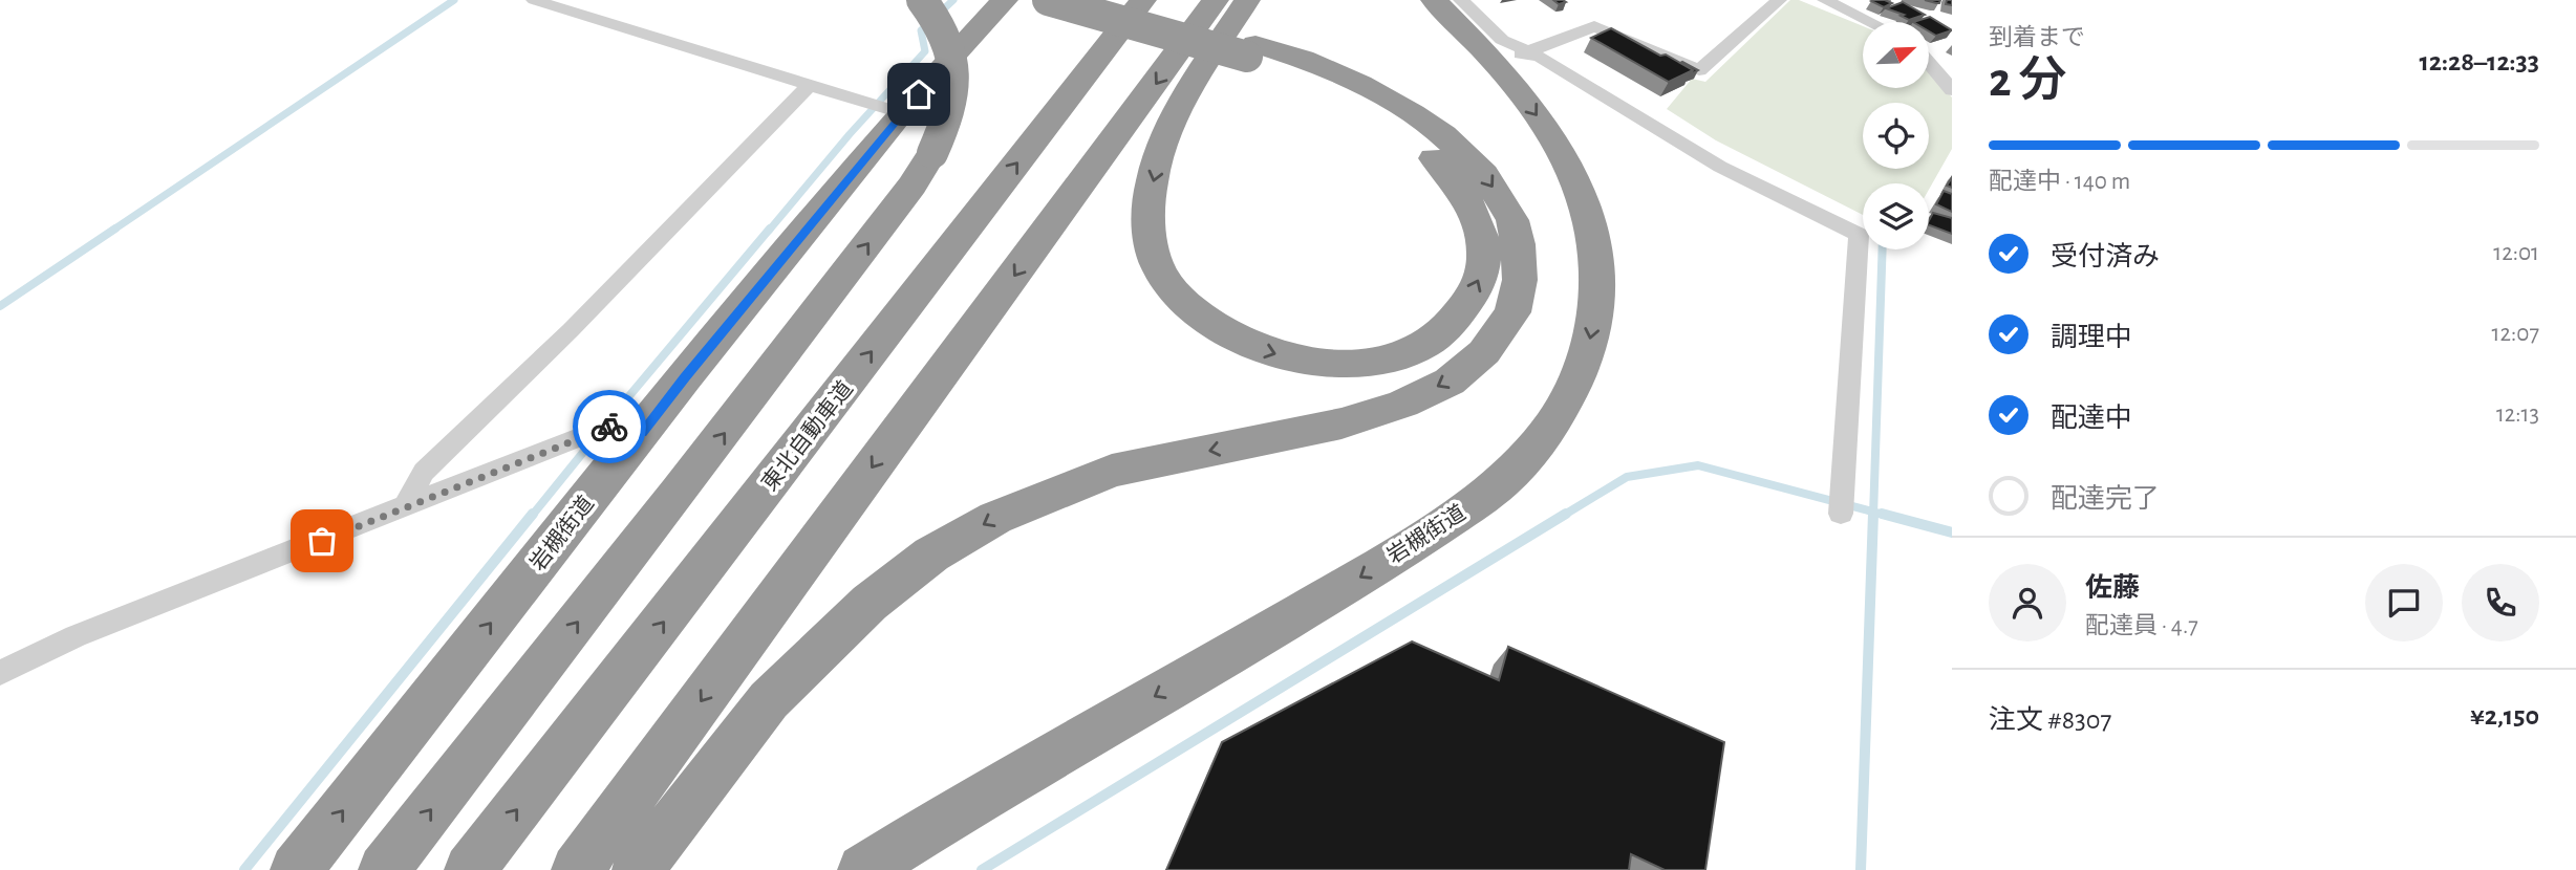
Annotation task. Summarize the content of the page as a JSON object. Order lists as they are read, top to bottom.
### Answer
{
  "streets": {
    "highway": ["東北自動車道", "岩槻街道"]
  },
  "north": "top right",
  "page": {
    "heading": ["2 分", "到着まで", "12:28–12:33"],
    "panel": [
      "佐藤",
      "配達員 · 4.7",
      "注文 #8307",
      "¥2,150"
    ],
    "bar": "配達中 · 140 m",
    "list": [
      ["受付済み", "12:01"],
      ["調理中", "12:07"],
      ["配達中", "12:13"],
      "配達完了"
    ]
  }
}
